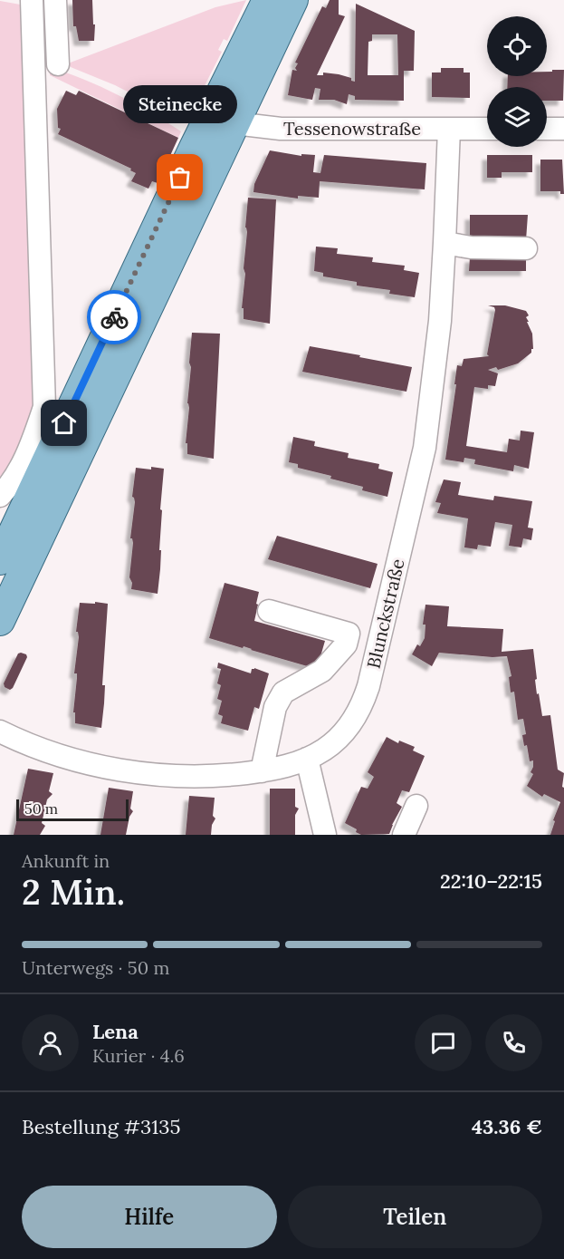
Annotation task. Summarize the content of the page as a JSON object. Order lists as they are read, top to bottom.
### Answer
{
  "streets": {
    "street": ["Tessenowstraße", "Blunckstraße"]
  },
  "crossings": [
    ["Tessenowstraße", "Blunckstraße"]
  ],
  "places": ["Steinecke"],
  "scale_bar": "50 m",
  "page": {
    "bubble": "Steinecke",
    "scale": "50 m",
    "heading": ["2 Min.", "Ankunft in", "22:10–22:15"],
    "panel": [
      "Lena",
      "Kurier · 4.6",
      "Bestellung #3135",
      "43.36 €"
    ],
    "bar": "Unterwegs · 50 m",
    "buttons": ["Hilfe", "Teilen"]
  }
}
